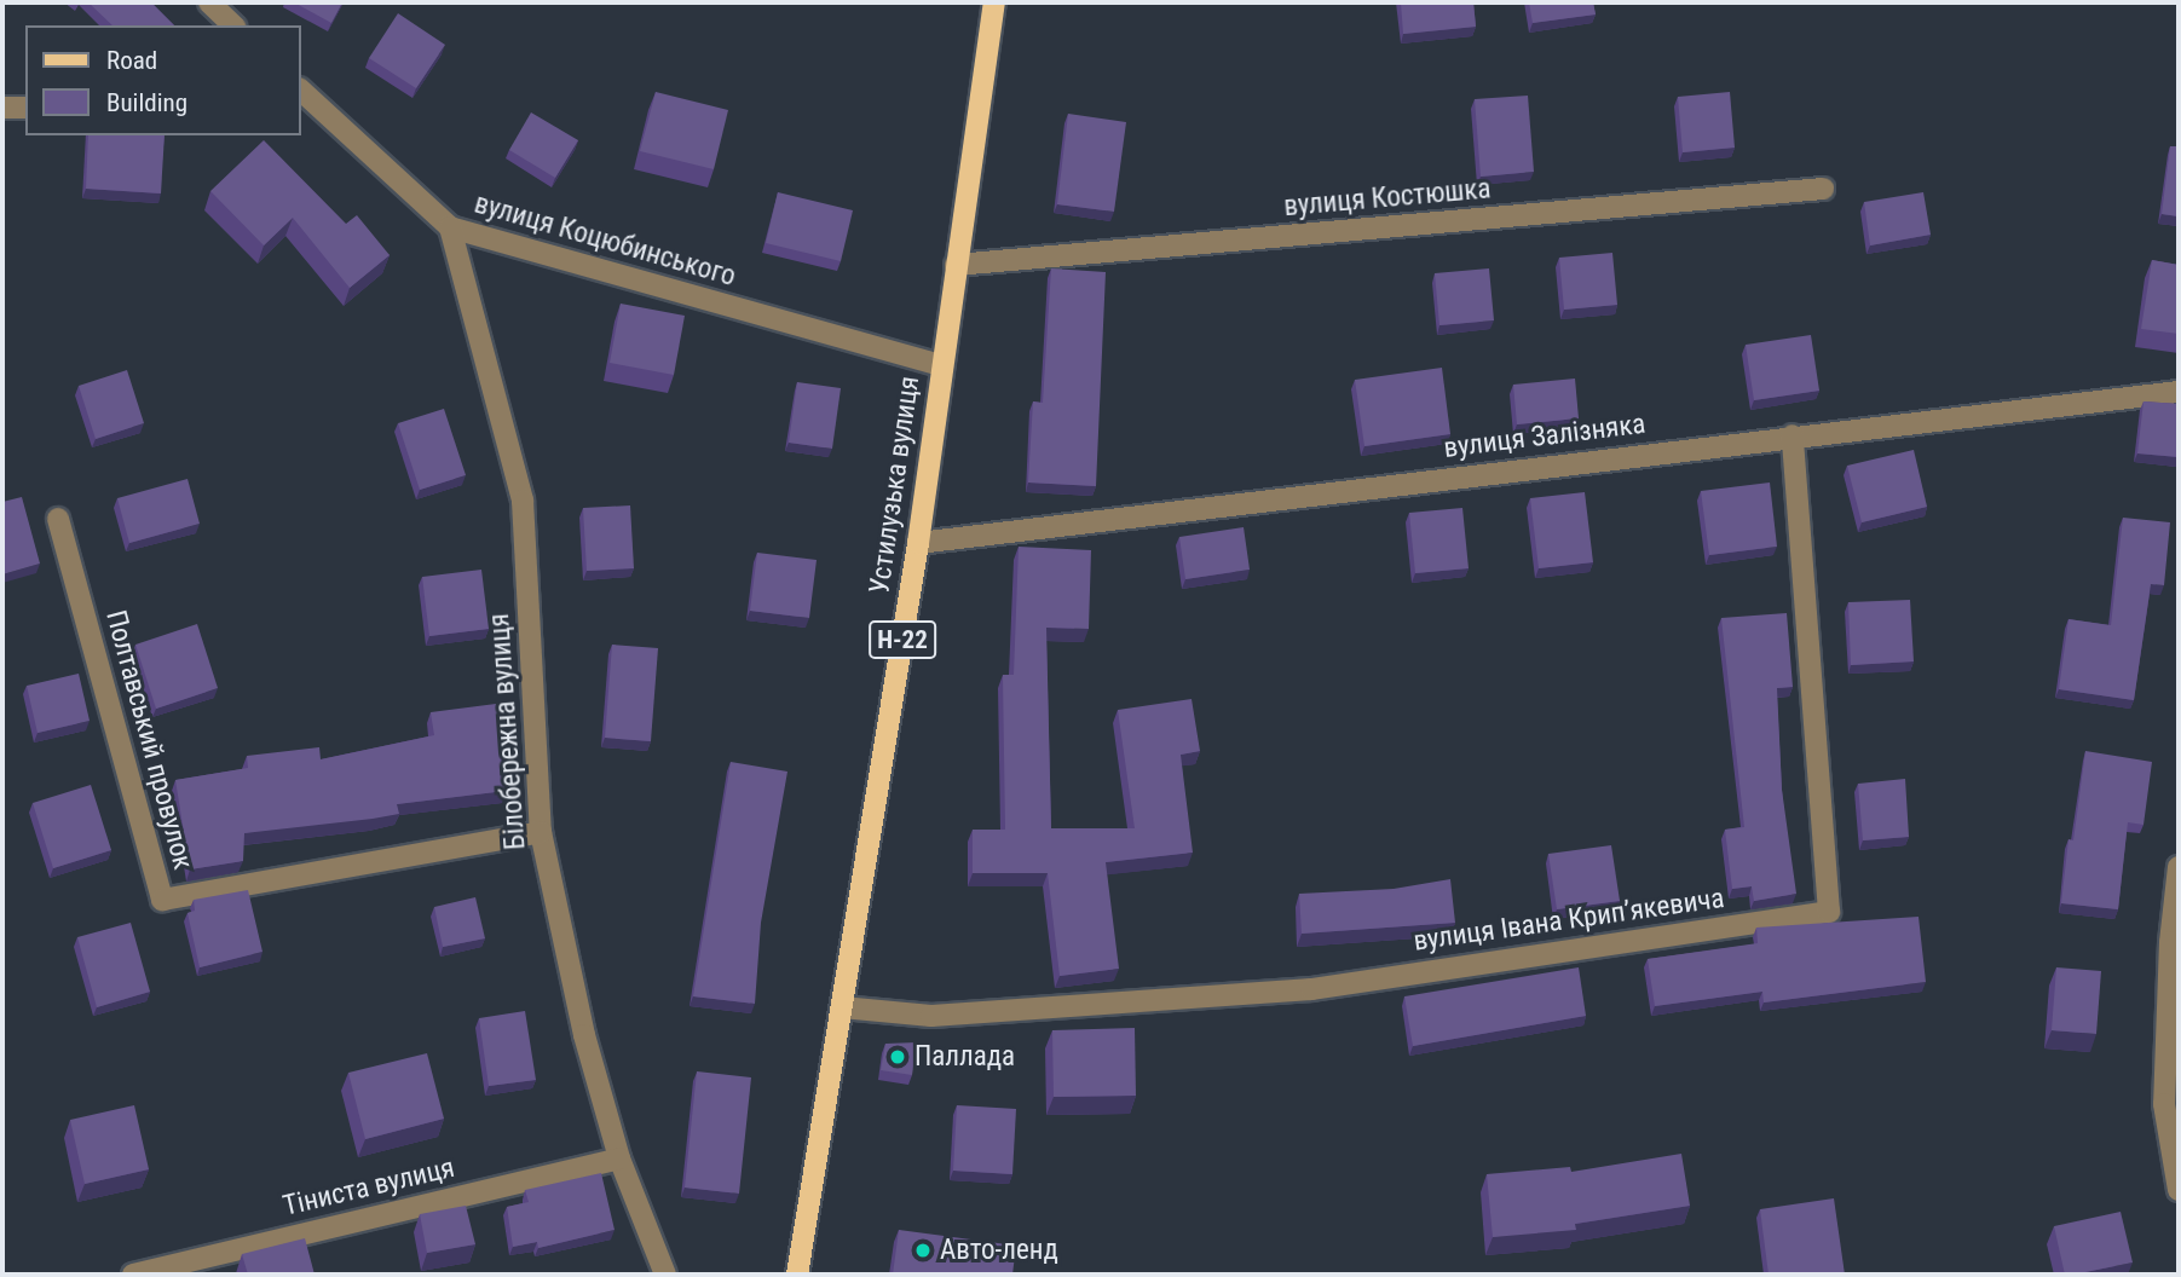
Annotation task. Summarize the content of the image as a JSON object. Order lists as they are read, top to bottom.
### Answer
{
  "streets": {
    "main road": ["Устилузька вулиця", "Н-22"],
    "street": [
      "вулиця Костюшка",
      "вулиця Коцюбинського",
      "вулиця Залізняка",
      "Білобережна вулиця",
      "Полтавський провулок",
      "вулиця Івана Крипʼякевича",
      "Тіниста вулиця"
    ]
  },
  "crossings": [
    ["вулиця Костюшка", "Устилузька вулиця"],
    ["вулиця Коцюбинського", "Устилузька вулиця"],
    ["вулиця Коцюбинського", "Білобережна вулиця"],
    ["вулиця Залізняка", "Устилузька вулиця"],
    ["вулиця Залізняка", "вулиця Івана Крипʼякевича"],
    ["Устилузька вулиця", "вулиця Івана Крипʼякевича"],
    ["Білобережна вулиця", "Полтавський провулок"],
    ["Білобережна вулиця", "Тіниста вулиця"]
  ],
  "places": ["Паллада", "Авто-ленд"],
  "legend": ["Road", "Building"]
}
